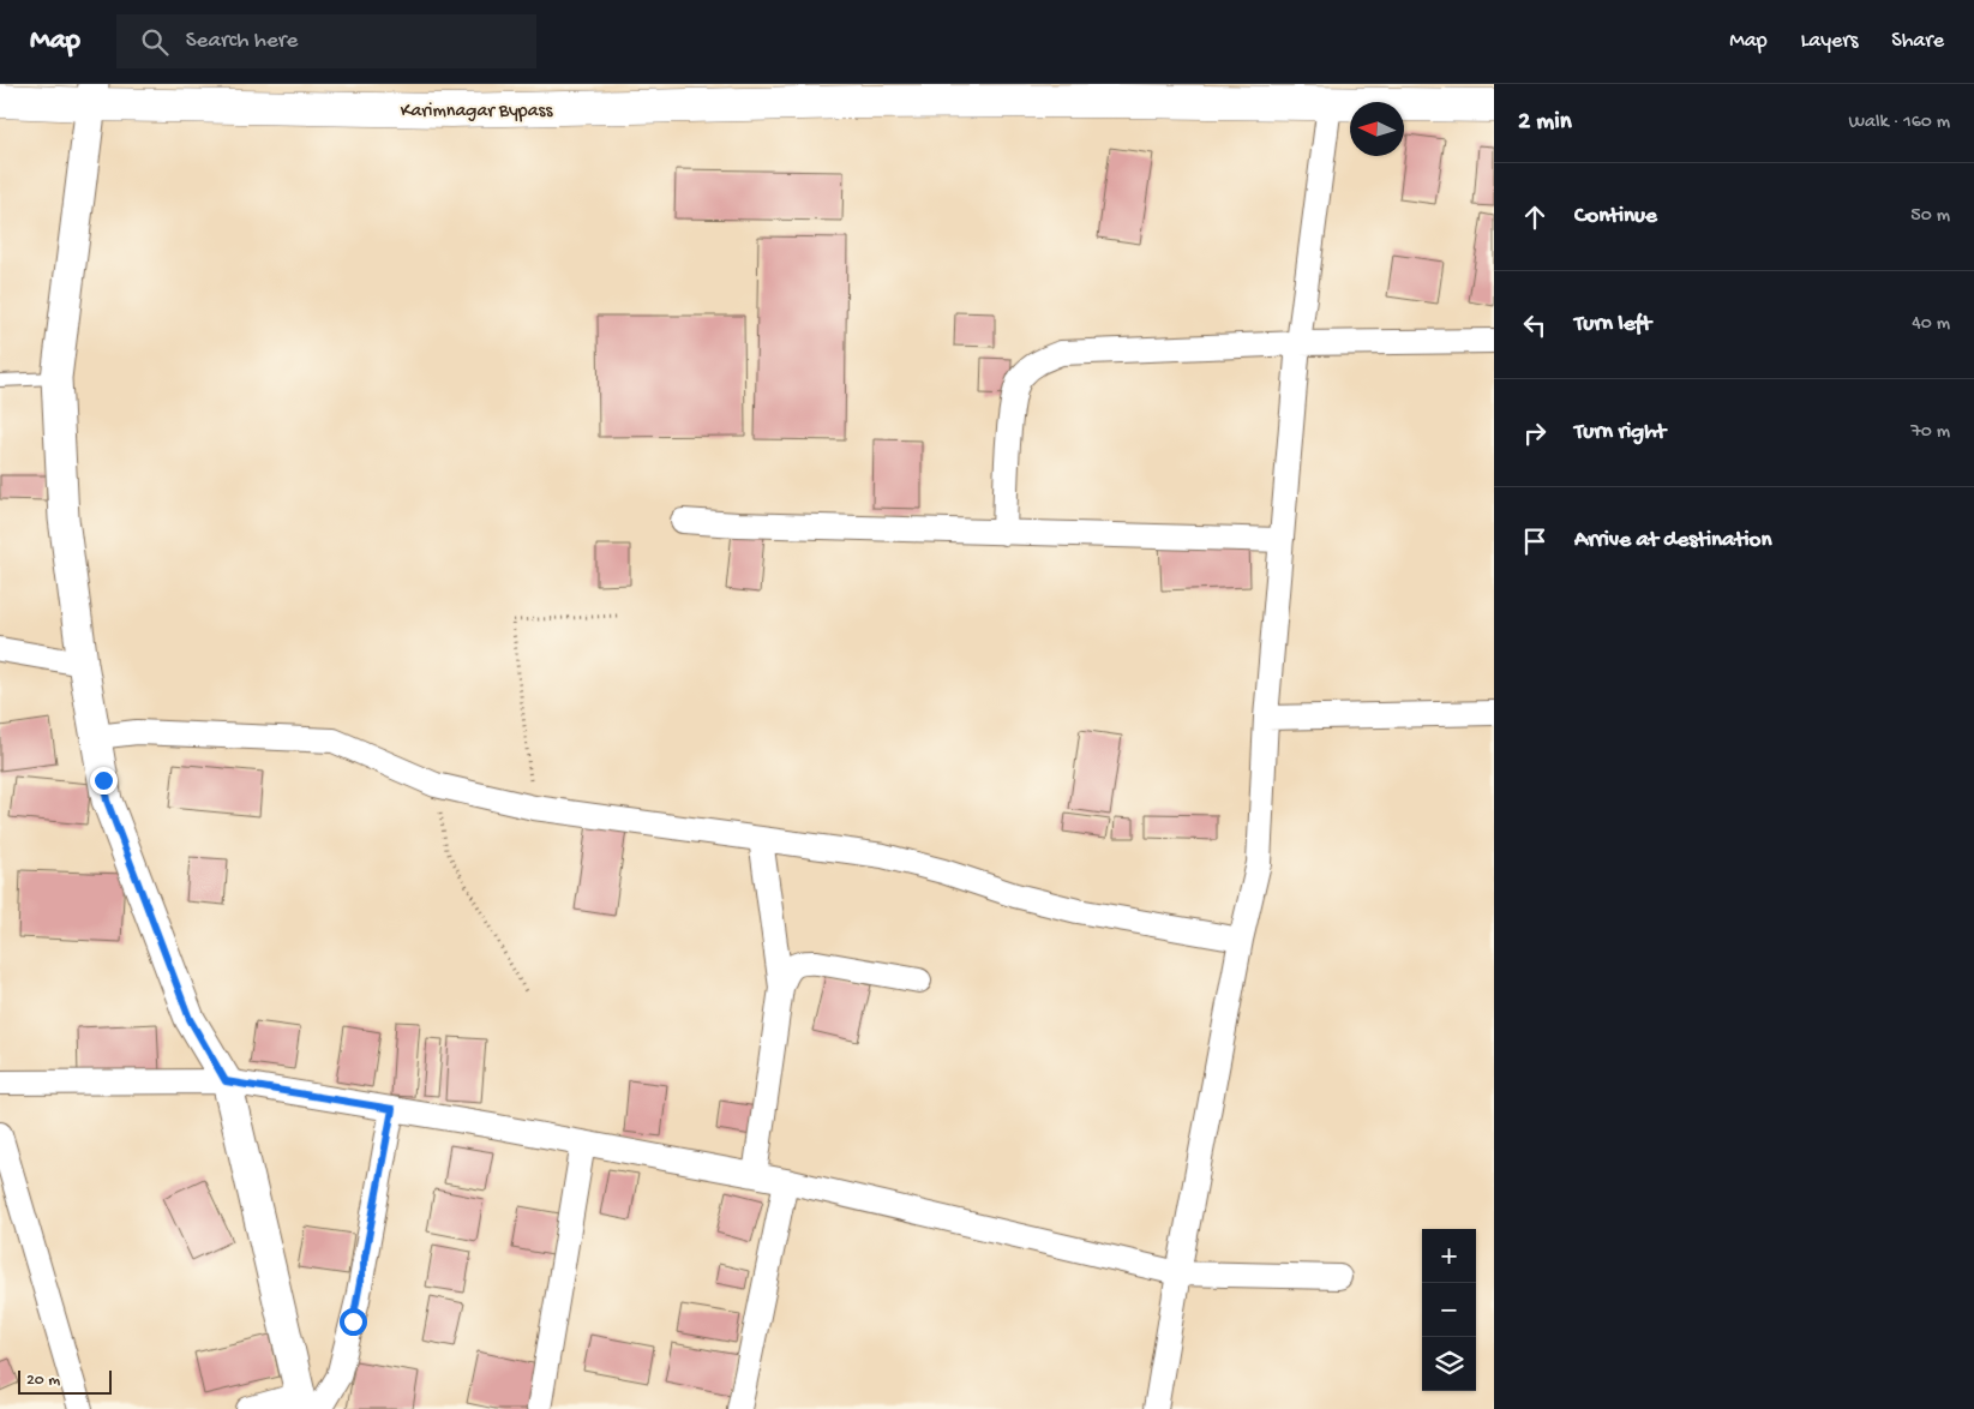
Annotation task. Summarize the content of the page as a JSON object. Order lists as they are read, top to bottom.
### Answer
{
  "streets": {
    "highway": ["Karimnagar Bypass"]
  },
  "scale_bar": "20 m",
  "north": "left",
  "page": {
    "header": "Map",
    "search": "Search here",
    "nav": ["Map", "Layers", "Share"],
    "heading": ["2 min", "Walk · 160 m"],
    "list": [
      ["Continue", "50 m"],
      ["Turn left", "40 m"],
      ["Turn right", "70 m"],
      "Arrive at destination"
    ],
    "map_buttons": ["+", "−"],
    "scale": "20 m"
  }
}
